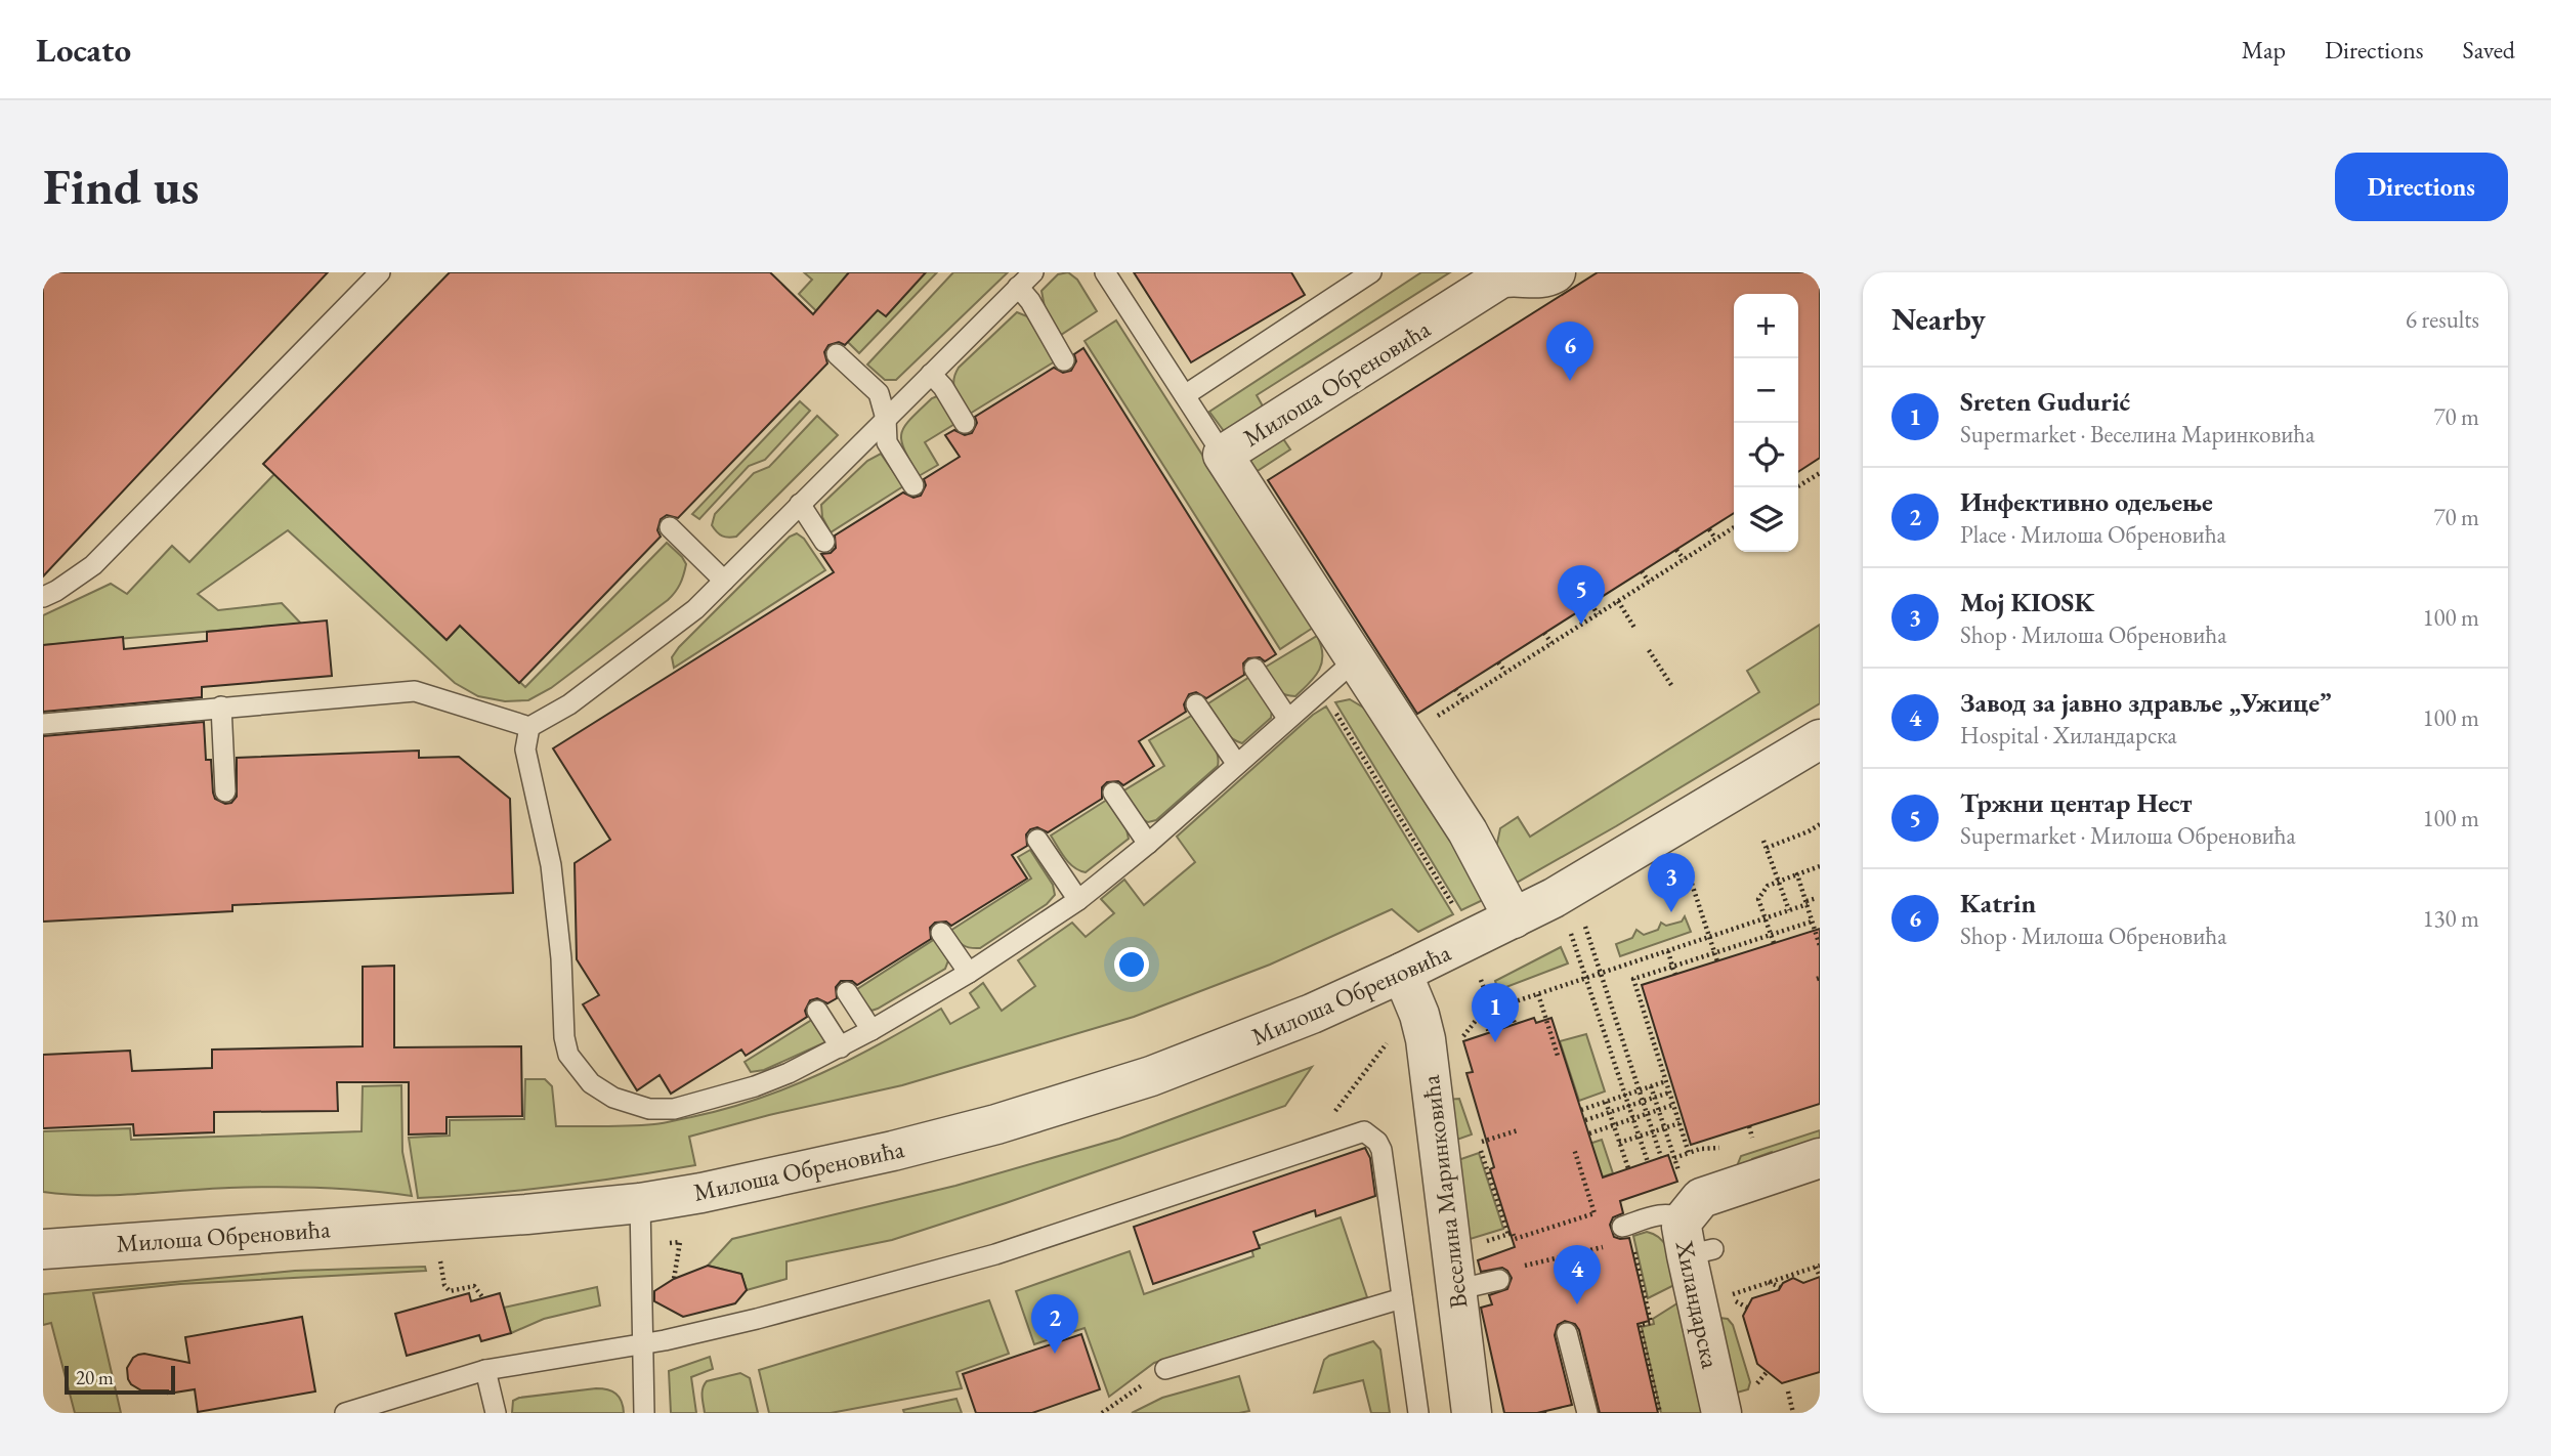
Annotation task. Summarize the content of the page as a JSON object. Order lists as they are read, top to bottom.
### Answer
{
  "streets": {
    "street": ["Милоша Обреновића", "Веселина Маринковића", "Хиландарска"]
  },
  "crossings": [
    ["Милоша Обреновића", "Веселина Маринковића"]
  ],
  "scale_bar": "20 m",
  "page": {
    "header": "Locato",
    "nav": ["Map", "Directions", "Saved"],
    "buttons": "Directions",
    "title": "Find us",
    "heading": ["Nearby", "6 results"],
    "map_buttons": ["+", "−"],
    "pins": [
      "6",
      "5",
      "3",
      "1",
      "4",
      "2"
    ],
    "list": [
      {
        "mark": "1",
        "name": "Sreten Gudurić",
        "note": "Supermarket · Веселина Маринковића",
        "value": "70 m"
      },
      {
        "mark": "2",
        "name": "Инфективно одељење",
        "note": "Place · Милоша Обреновића",
        "value": "70 m"
      },
      {
        "mark": "3",
        "name": "Moj KIOSK",
        "note": "Shop · Милоша Обреновића",
        "value": "100 m"
      },
      {
        "mark": "4",
        "name": "Завод за јавно здравље „Ужице”",
        "note": "Hospital · Хиландарска",
        "value": "100 m"
      },
      {
        "mark": "5",
        "name": "Тржни центар Нест",
        "note": "Supermarket · Милоша Обреновића",
        "value": "100 m"
      },
      {
        "mark": "6",
        "name": "Katrin",
        "note": "Shop · Милоша Обреновића",
        "value": "130 m"
      }
    ],
    "scale": "20 m"
  }
}
